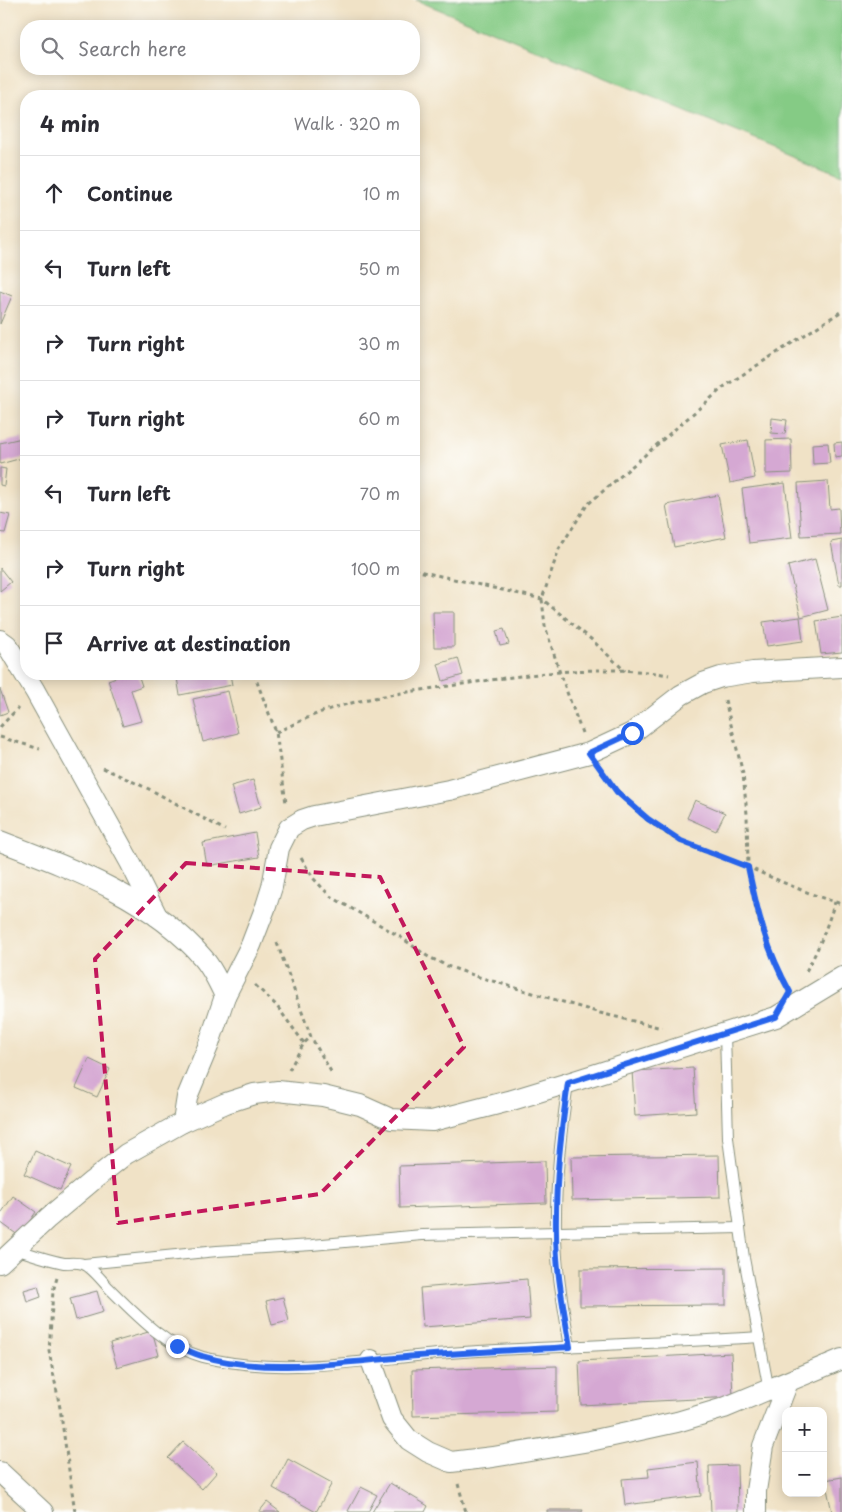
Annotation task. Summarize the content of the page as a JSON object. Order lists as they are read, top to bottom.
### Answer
{
  "page": {
    "search": "Search here",
    "heading": ["4 min", "Walk · 320 m"],
    "list": [
      ["Continue", "10 m"],
      ["Turn left", "50 m"],
      ["Turn right", "30 m"],
      ["Turn right", "60 m"],
      ["Turn left", "70 m"],
      ["Turn right", "100 m"],
      "Arrive at destination"
    ],
    "map_buttons": ["+", "−"]
  }
}
